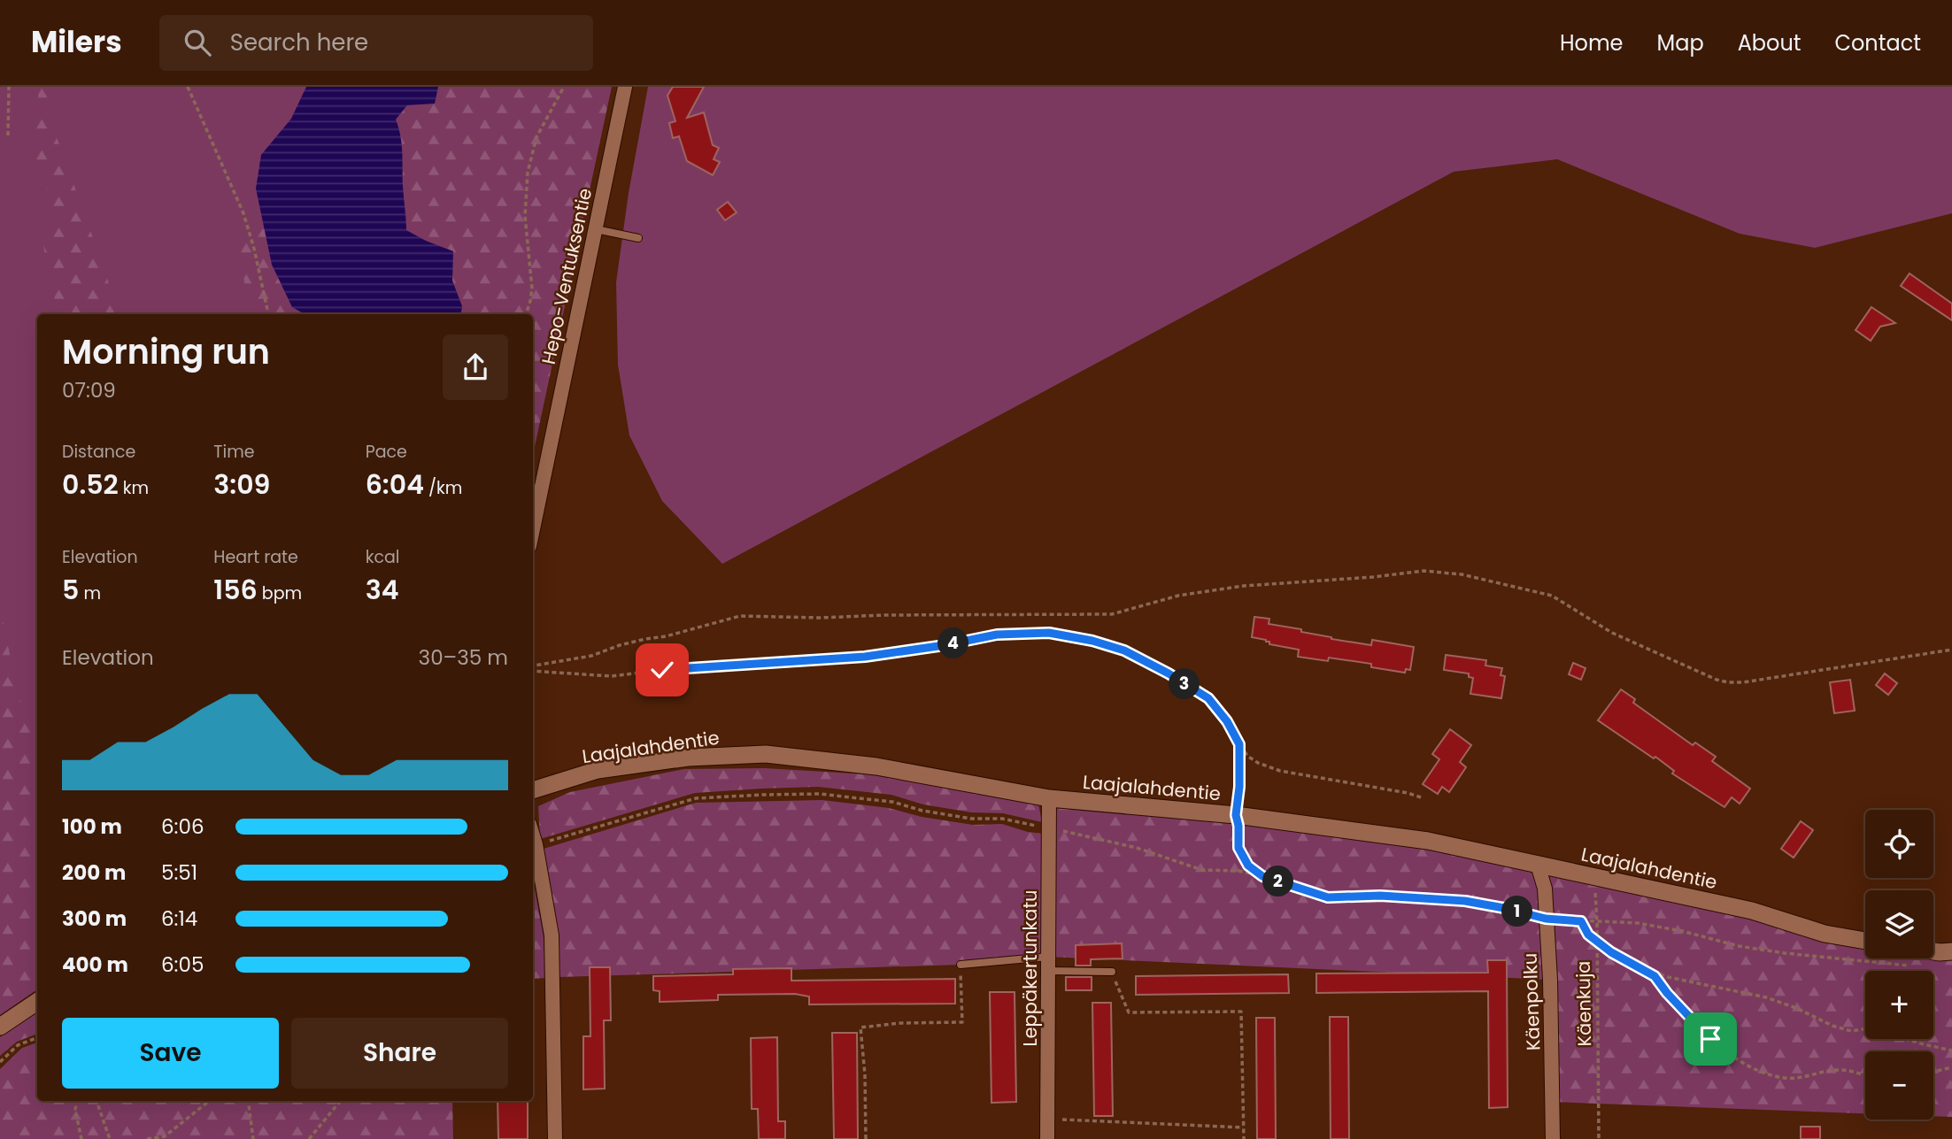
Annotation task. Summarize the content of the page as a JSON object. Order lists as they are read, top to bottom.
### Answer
{
  "streets": {
    "street": [
      "Hepo-Ventuksentie",
      "Laajalahdentie",
      "Leppäkertunkatu",
      "Käenpolku"
    ],
    "path": ["Käenkuja"]
  },
  "crossings": [
    ["Laajalahdentie", "Leppäkertunkatu"],
    ["Laajalahdentie", "Käenpolku"],
    ["Laajalahdentie", "Käenkuja"]
  ],
  "page": {
    "header": "Milers",
    "search": "Search here",
    "nav": [
      "Home",
      "Map",
      "About",
      "Contact"
    ],
    "heading": ["Morning run", "07:09"],
    "stats": [
      ["Distance", "0.52 km"],
      ["Time", "3:09"],
      ["Pace", "6:04 /km"],
      ["Elevation", "5 m"],
      ["Heart rate", "156 bpm"],
      ["kcal", "34"]
    ],
    "pins": [
      "4",
      "3",
      "2",
      "1"
    ],
    "chart": ["Elevation", "30–35 m"],
    "list": [
      {
        "name": "100 m",
        "note": "6:06"
      },
      {
        "name": "200 m",
        "note": "5:51"
      },
      {
        "name": "300 m",
        "note": "6:14"
      },
      {
        "name": "400 m",
        "note": "6:05"
      }
    ],
    "map_buttons": ["+", "−"],
    "buttons": ["Save", "Share"]
  }
}
